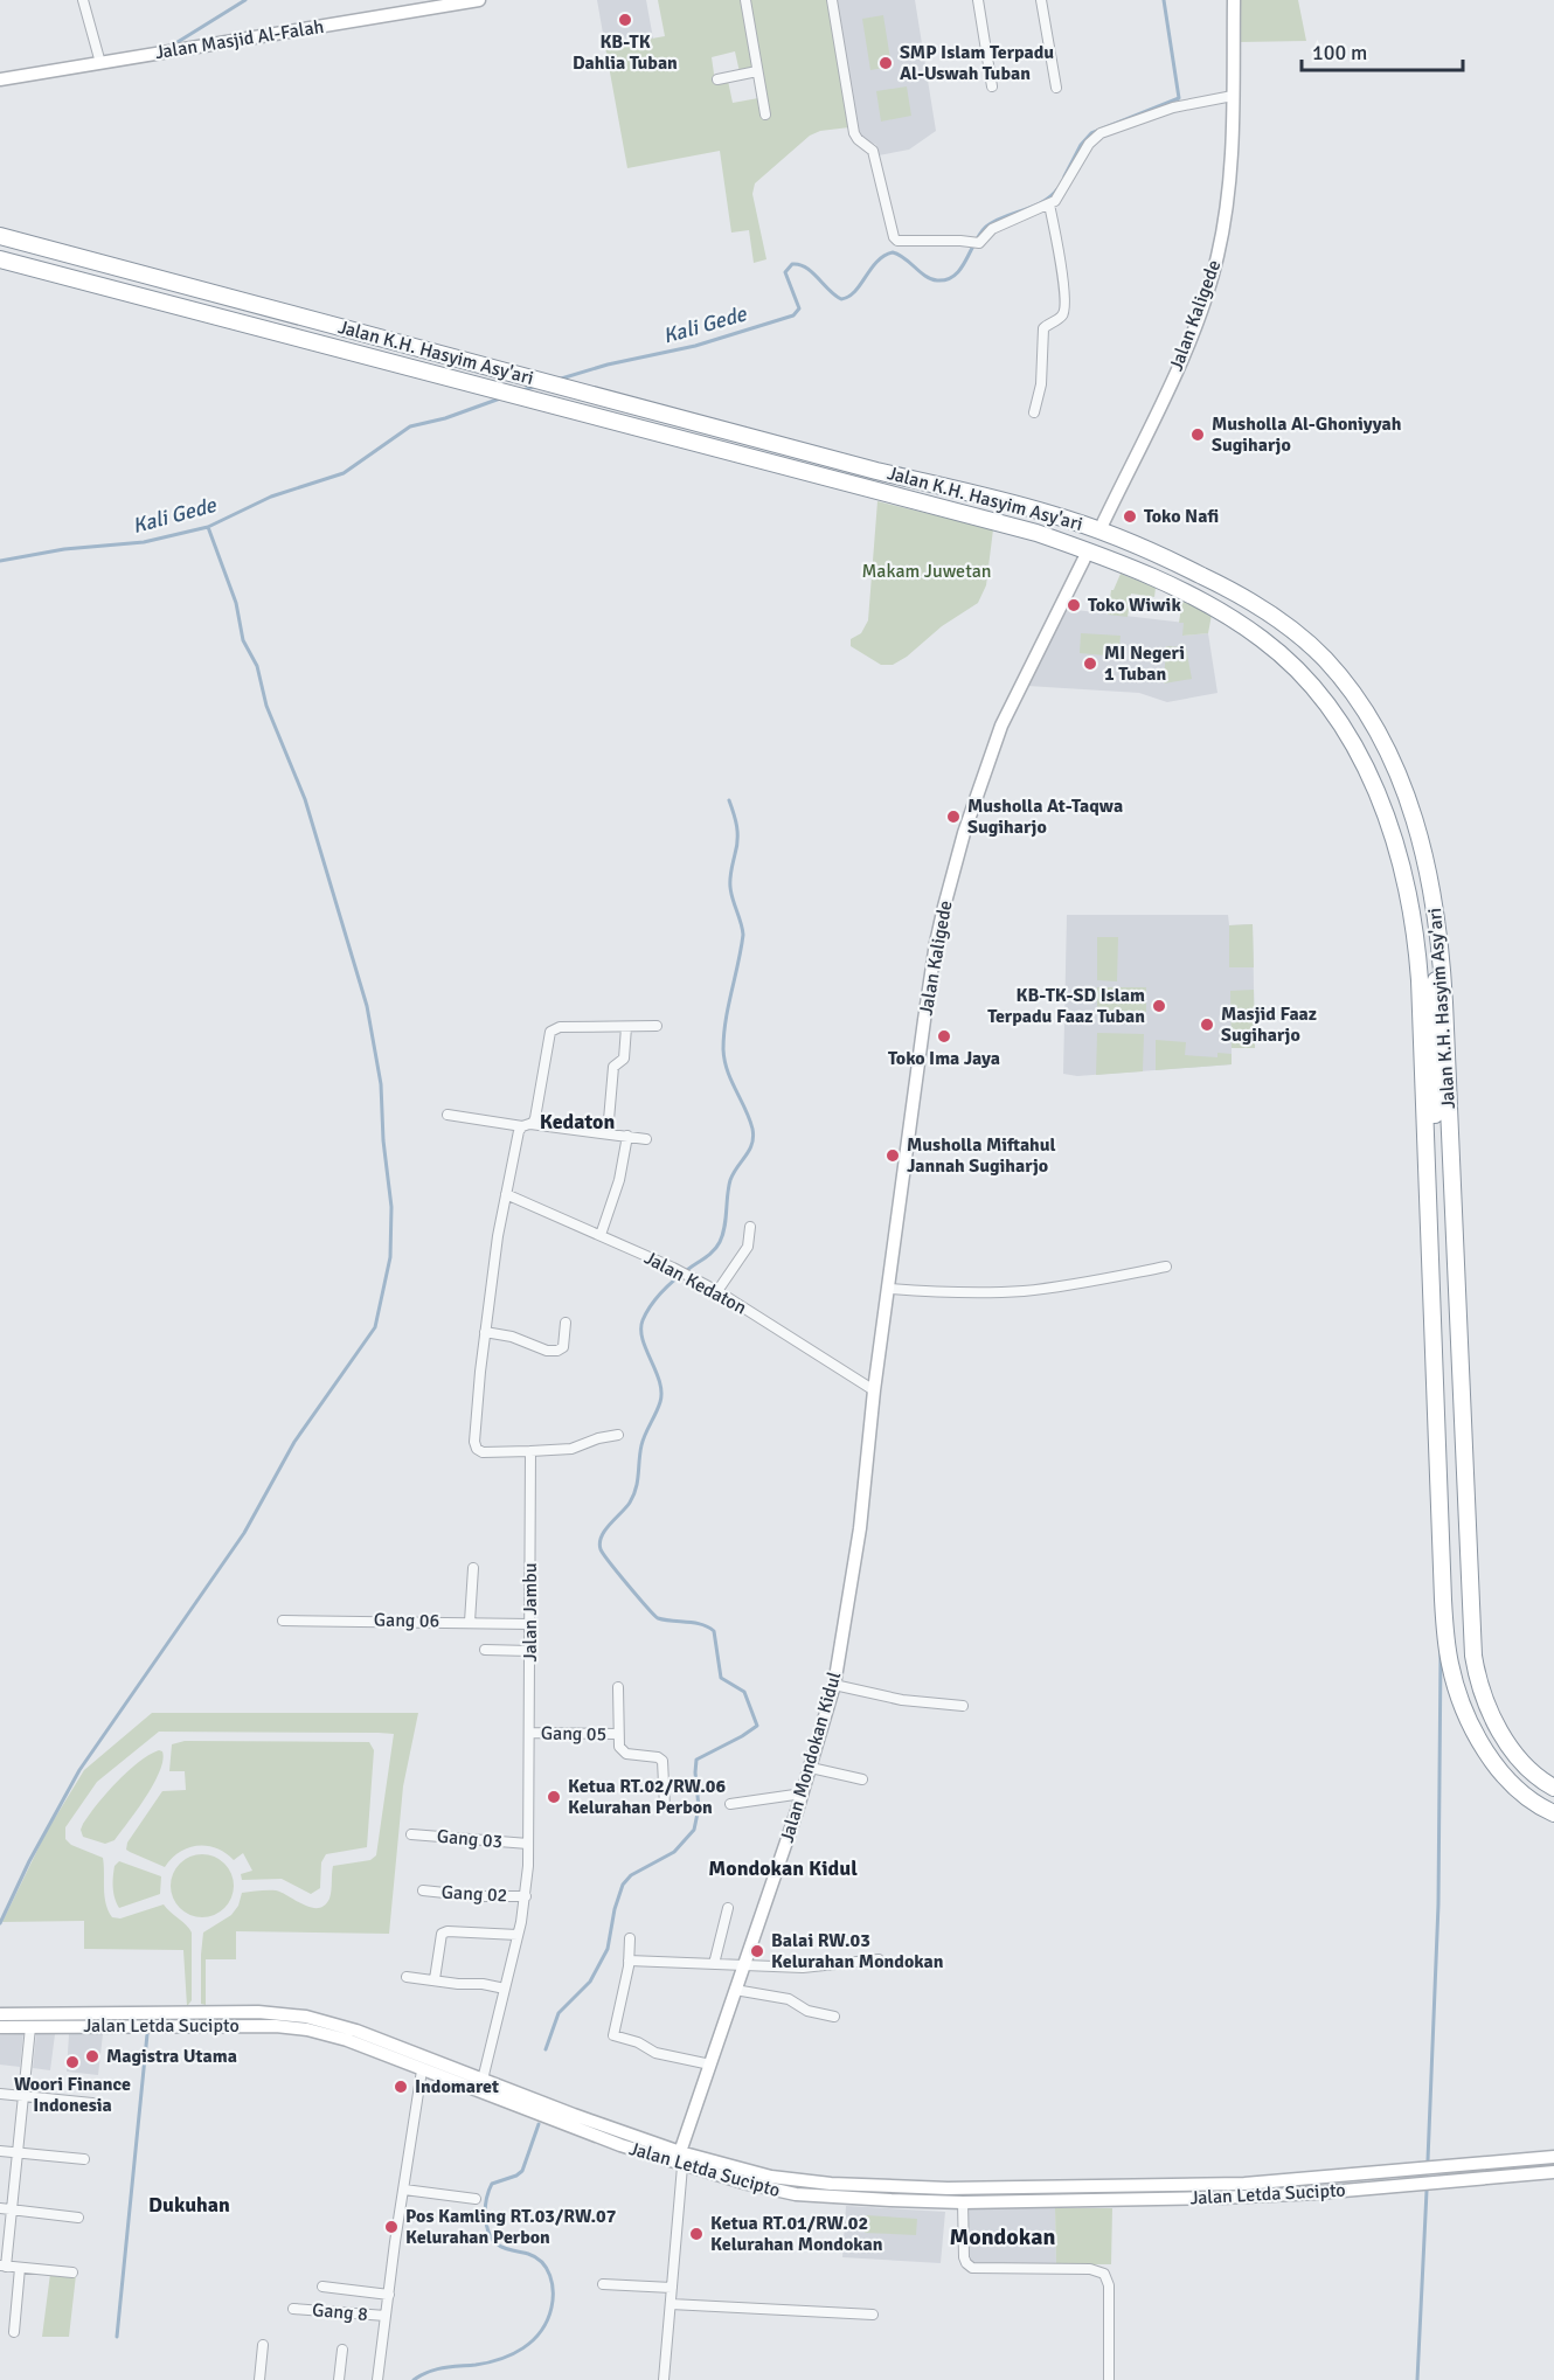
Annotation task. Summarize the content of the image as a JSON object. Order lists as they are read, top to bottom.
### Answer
{
  "streets": {
    "highway": ["Jalan K.H. Hasyim Asy'ari"],
    "main road": [
      "Jalan Masjid Al-Falah",
      "Jalan Kaligede",
      "Jalan Mondokan Kidul",
      "Jalan Letda Sucipto"
    ],
    "street": [
      "Jalan Kedaton",
      "Jalan Jambu",
      "Gang 06",
      "Gang 05",
      "Gang 03",
      "Gang 02",
      "Gang 8"
    ]
  },
  "crossings": [
    ["Jalan Kaligede", "Jalan K.H. Hasyim Asy'ari"],
    ["Jalan Kaligede", "Jalan Kedaton"],
    ["Jalan Kaligede", "Jalan Mondokan Kidul"],
    ["Jalan Kedaton", "Jalan Mondokan Kidul"],
    ["Jalan Jambu", "Gang 06"],
    ["Jalan Jambu", "Gang 05"],
    ["Jalan Jambu", "Gang 03"],
    ["Jalan Jambu", "Gang 02"],
    ["Jalan Jambu", "Jalan Letda Sucipto"],
    ["Jalan Mondokan Kidul", "Jalan Letda Sucipto"]
  ],
  "districts": [
    "Kedaton",
    "Mondokan Kidul",
    "Dukuhan",
    "Mondokan"
  ],
  "water": ["Kali Gede"],
  "parks": ["Makam Juwetan"],
  "places": [
    "KB-TK Dahlia Tuban",
    "SMP Islam Terpadu Al-Uswah Tuban",
    "Musholla Al-Ghoniyyah Sugiharjo",
    "Toko Nafi",
    "Toko Wiwik",
    "MI Negeri 1 Tuban",
    "Musholla At-Taqwa Sugiharjo",
    "KB-TK-SD Islam Terpadu Faaz Tuban",
    "Masjid Faaz Sugiharjo",
    "Toko Ima Jaya",
    "Musholla Miftahul Jannah Sugiharjo",
    "Ketua RT.02/RW.06 Kelurahan Perbon",
    "Balai RW.03 Kelurahan Mondokan",
    "Magistra Utama",
    "Woori Finance Indonesia",
    "Indomaret",
    "Pos Kamling RT.03/RW.07 Kelurahan Perbon",
    "Ketua RT.01/RW.02 Kelurahan Mondokan"
  ],
  "scale_bar": "100 m"
}
